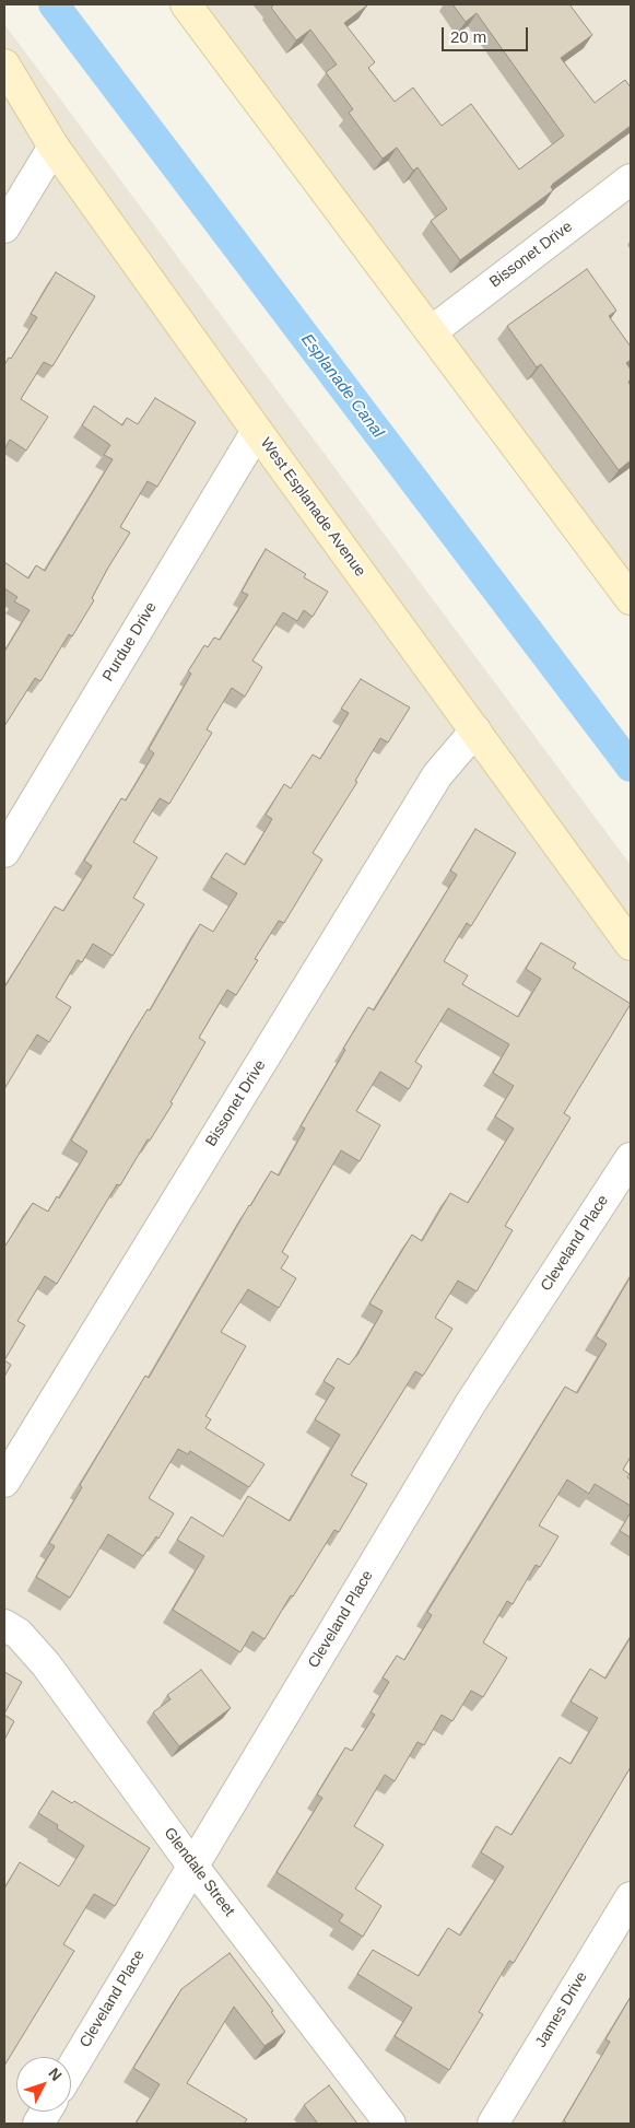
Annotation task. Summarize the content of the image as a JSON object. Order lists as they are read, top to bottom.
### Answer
{
  "streets": {
    "main road": ["West Esplanade Avenue"],
    "street": [
      "Bissonet Drive",
      "Purdue Drive",
      "Cleveland Place",
      "Glendale Street",
      "James Drive"
    ]
  },
  "crossings": [
    ["Bissonet Drive", "West Esplanade Avenue"],
    ["West Esplanade Avenue", "Purdue Drive"],
    ["Cleveland Place", "Glendale Street"]
  ],
  "water": ["Esplanade Canal"],
  "scale_bar": "20 m",
  "north": "top right"
}
